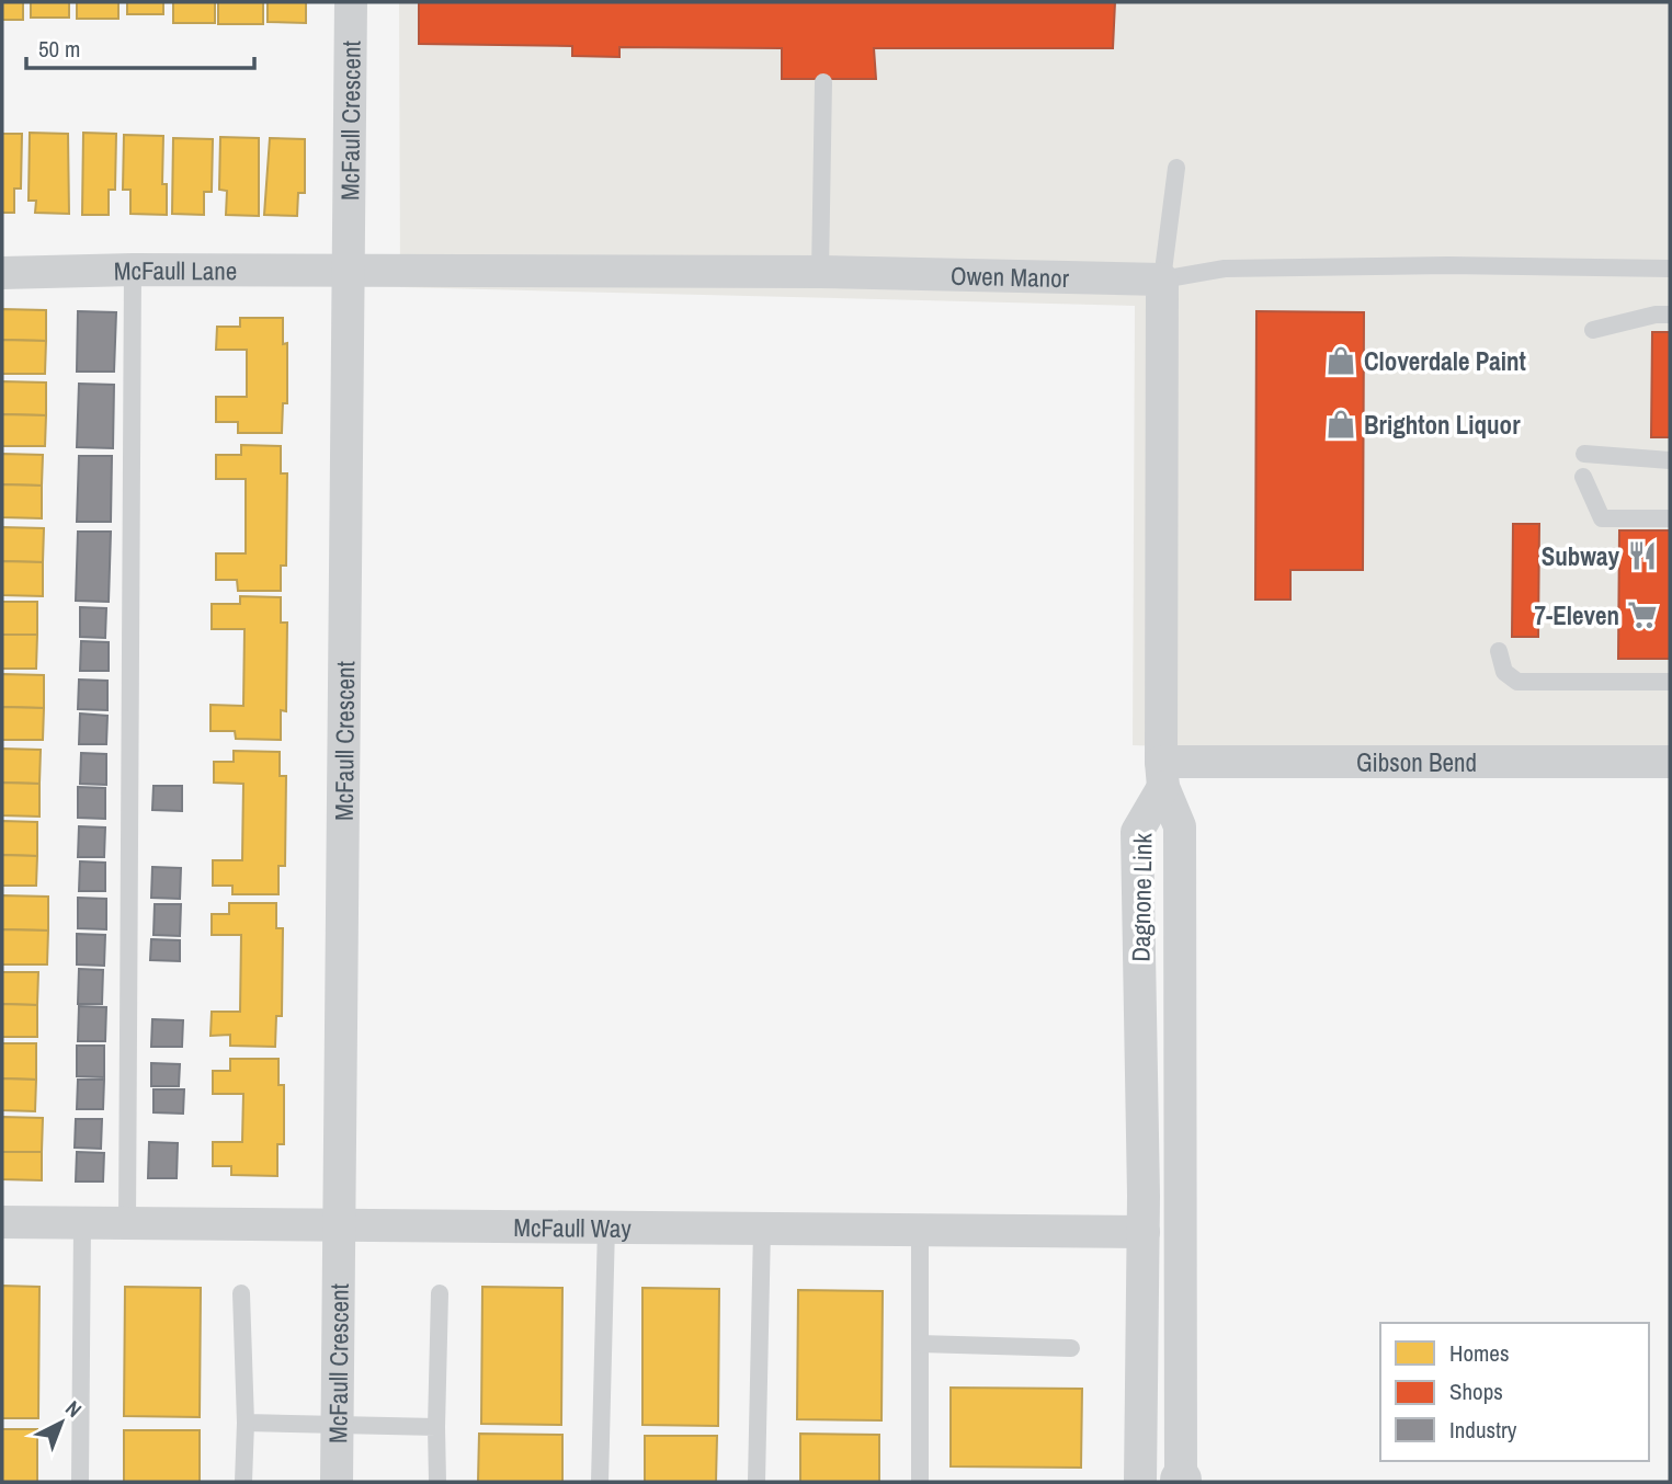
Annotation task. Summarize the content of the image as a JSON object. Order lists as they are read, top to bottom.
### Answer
{
  "streets": {
    "street": [
      "McFaull Crescent",
      "McFaull Lane",
      "Owen Manor",
      "Gibson Bend",
      "Dagnone Link",
      "McFaull Way"
    ]
  },
  "crossings": [
    ["McFaull Crescent", "McFaull Lane"],
    ["McFaull Crescent", "Owen Manor"],
    ["McFaull Crescent", "McFaull Way"],
    ["McFaull Lane", "Owen Manor"],
    ["Gibson Bend", "Dagnone Link"],
    ["Dagnone Link", "McFaull Way"]
  ],
  "places": {
    "shop": ["Cloverdale Paint", "Brighton Liquor"],
    "restaurant": ["Subway"],
    "supermarket": ["7-Eleven"]
  },
  "legend": ["Homes", "Shops", "Industry"],
  "scale_bar": "50 m",
  "north": "top right"
}
